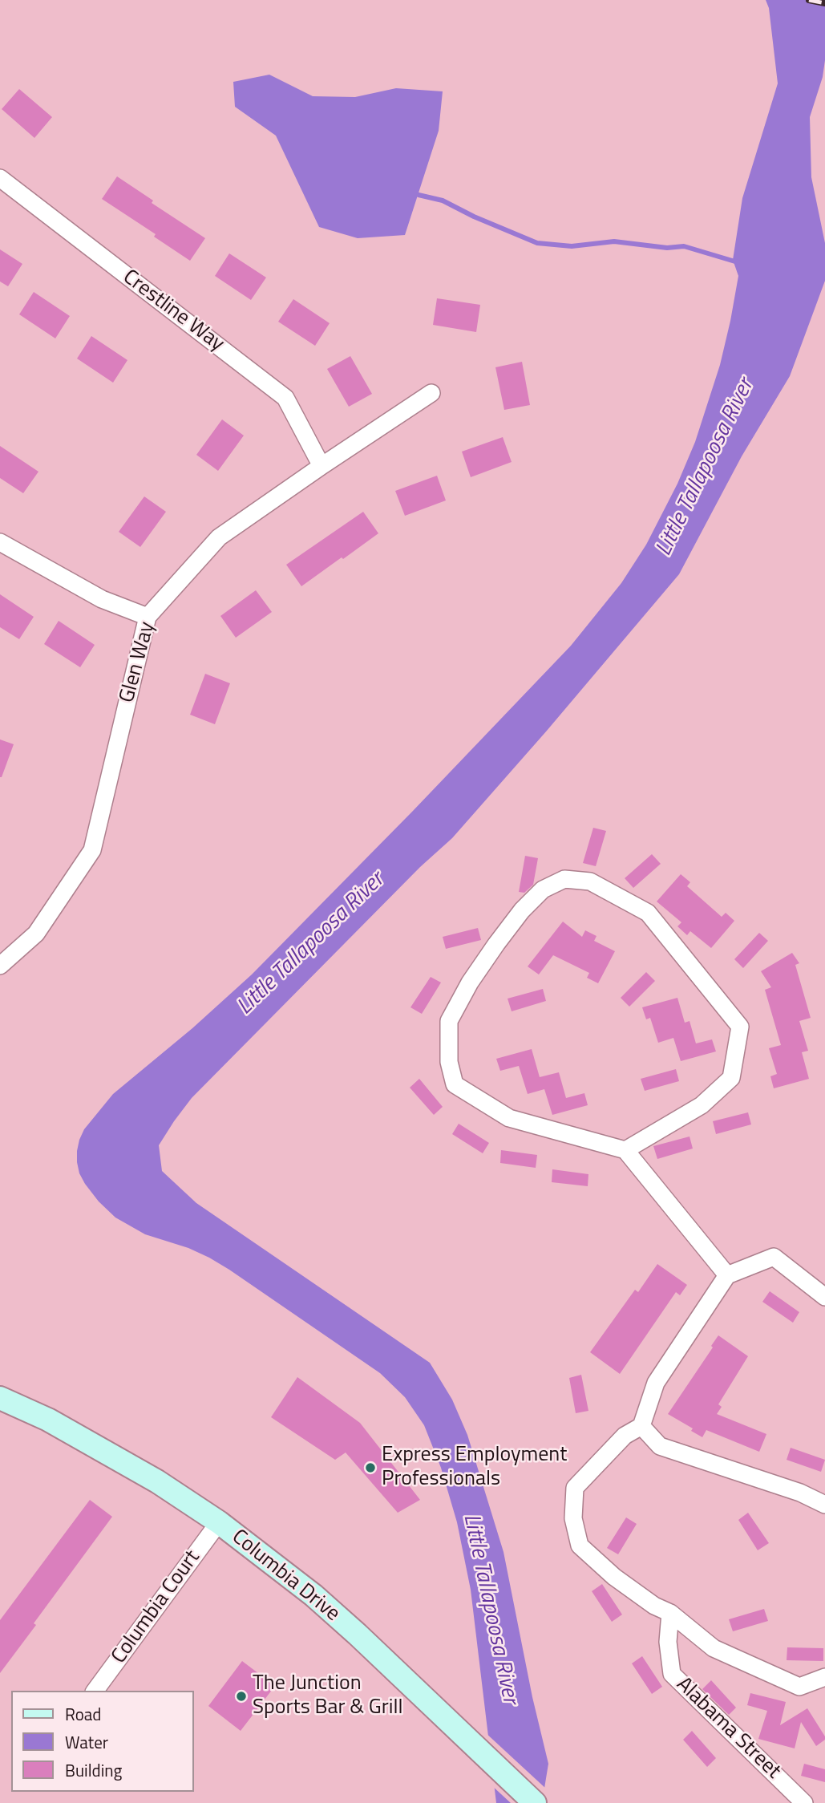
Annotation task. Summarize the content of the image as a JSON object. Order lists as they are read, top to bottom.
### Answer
{
  "streets": {
    "main road": ["Columbia Drive"],
    "street": [
      "Crestline Way",
      "Glen Way",
      "Columbia Court",
      "Alabama Street"
    ]
  },
  "crossings": [
    ["Crestline Way", "Glen Way"],
    ["Columbia Drive", "Columbia Court"]
  ],
  "water": ["Little Tallapoosa River"],
  "places": ["Express Employment Professionals", "The Junction Sports Bar & Grill"],
  "legend": ["Road", "Water", "Building"]
}
